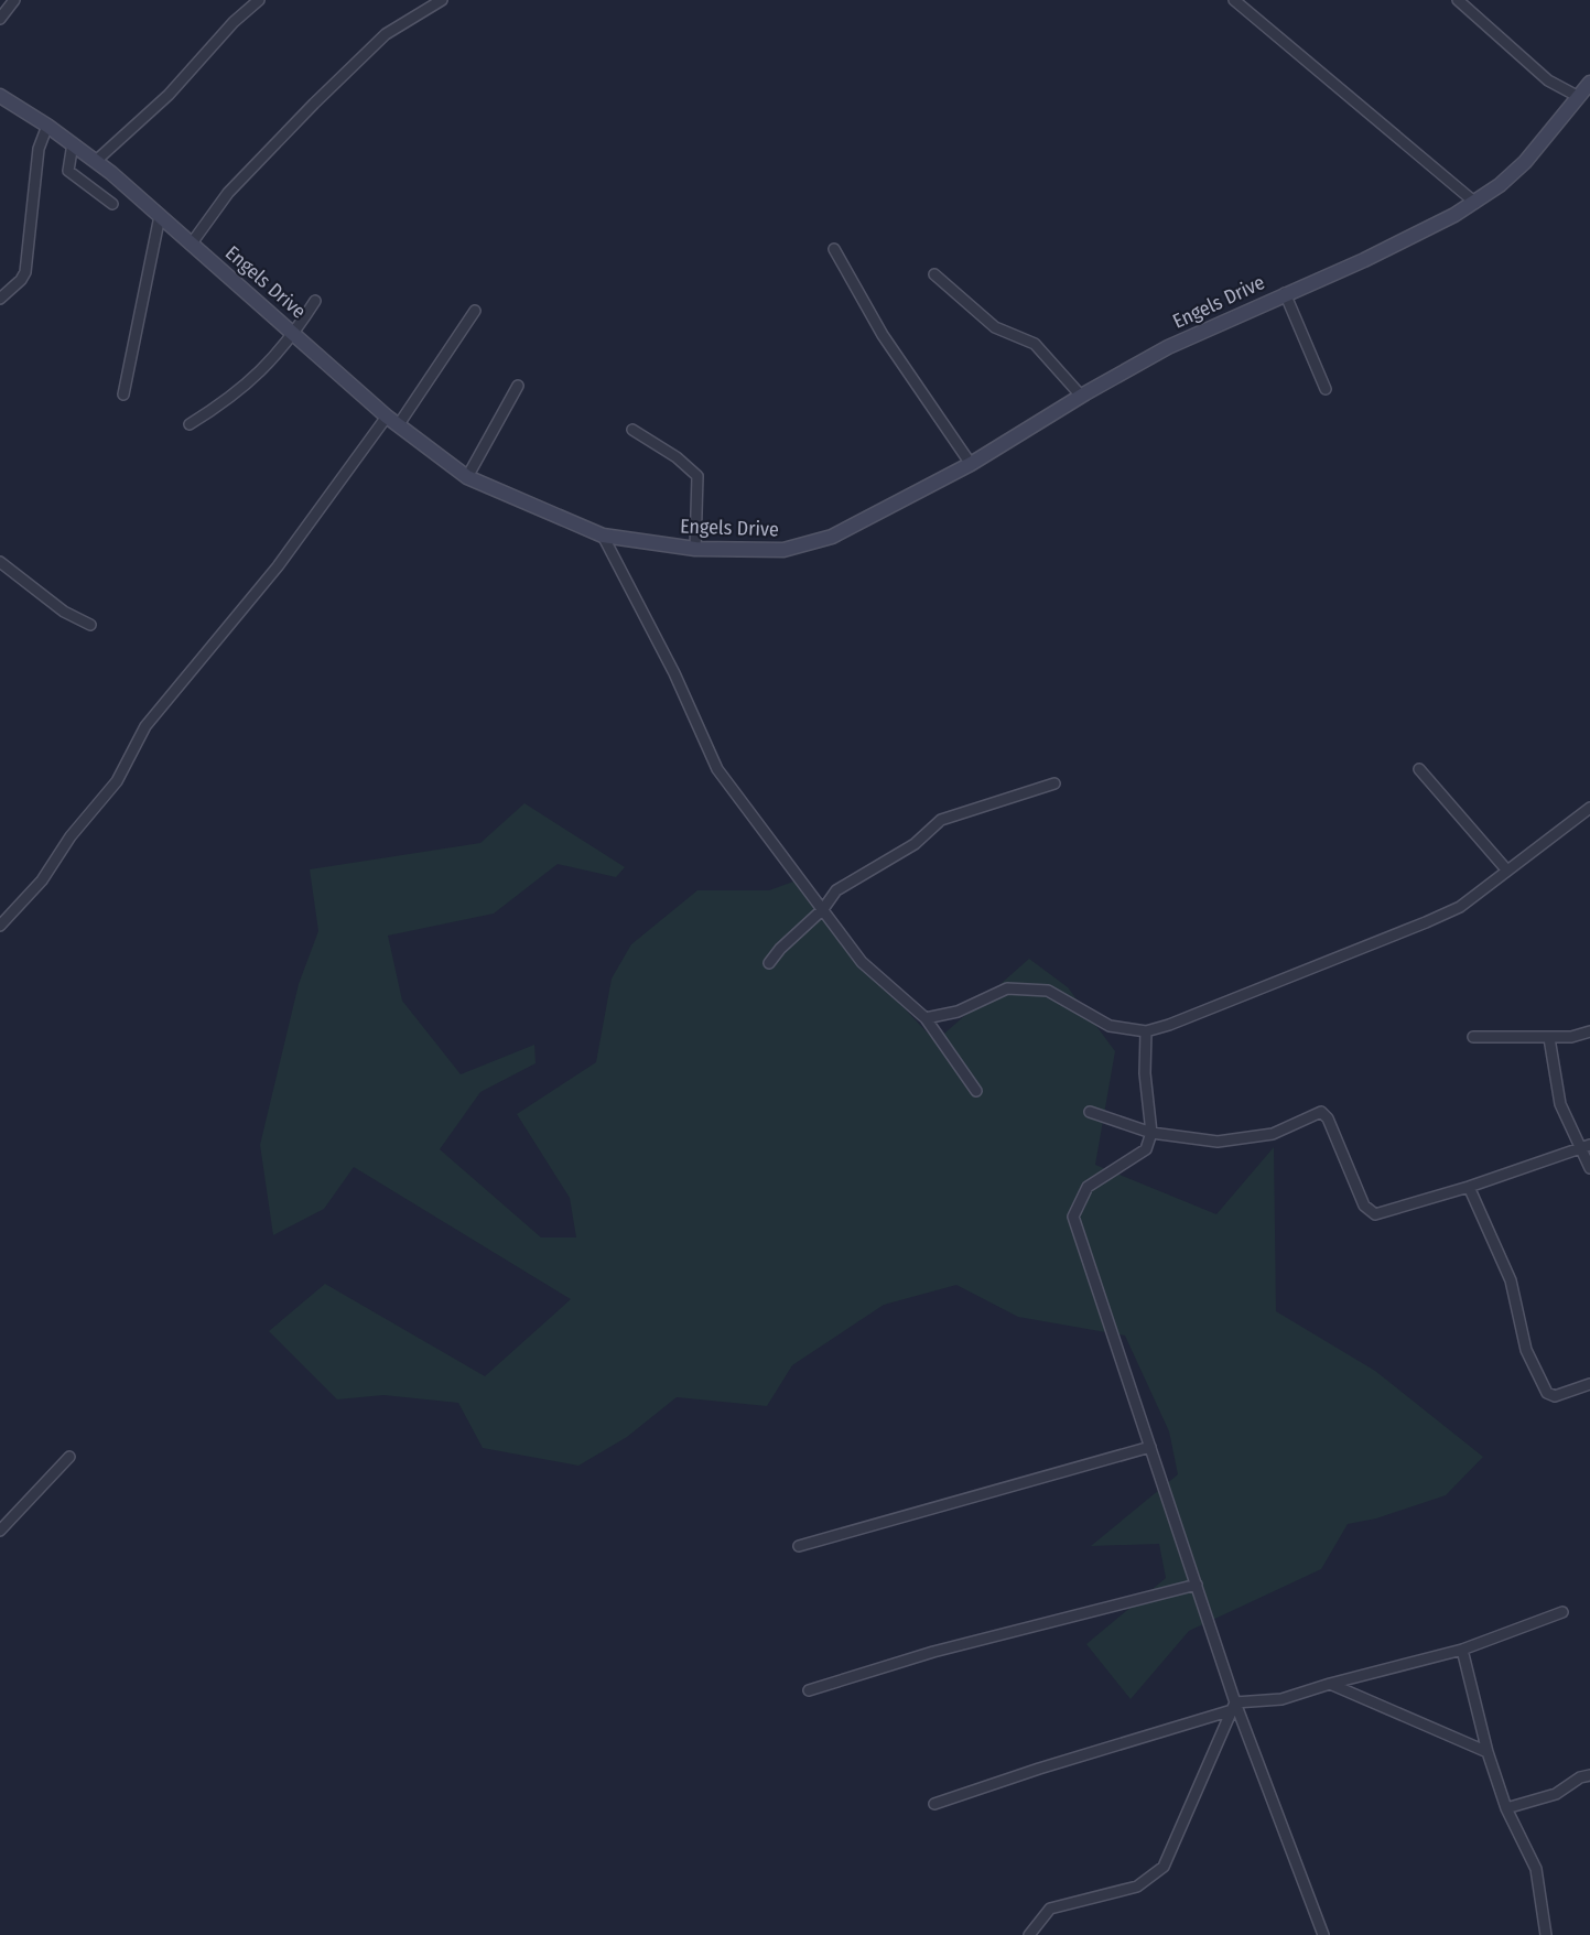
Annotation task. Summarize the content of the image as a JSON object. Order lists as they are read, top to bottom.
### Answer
{
  "streets": {
    "street": ["Engels Drive"]
  }
}
